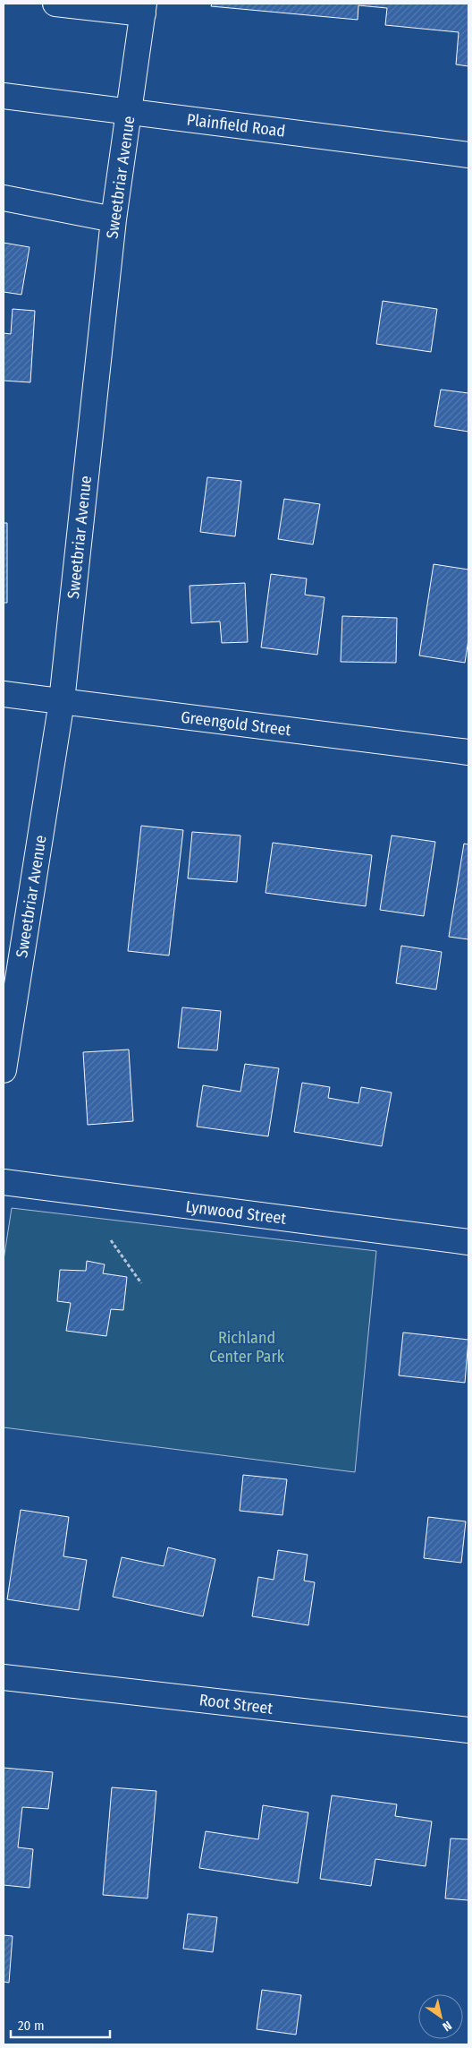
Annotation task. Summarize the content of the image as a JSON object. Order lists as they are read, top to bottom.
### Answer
{
  "streets": {
    "street": [
      "Plainfield Road",
      "Sweetbriar Avenue",
      "Greengold Street",
      "Lynwood Street",
      "Root Street"
    ]
  },
  "crossings": [
    ["Plainfield Road", "Sweetbriar Avenue"],
    ["Sweetbriar Avenue", "Greengold Street"]
  ],
  "parks": ["Richland Center Park"],
  "scale_bar": "20 m",
  "north": "bottom right"
}
